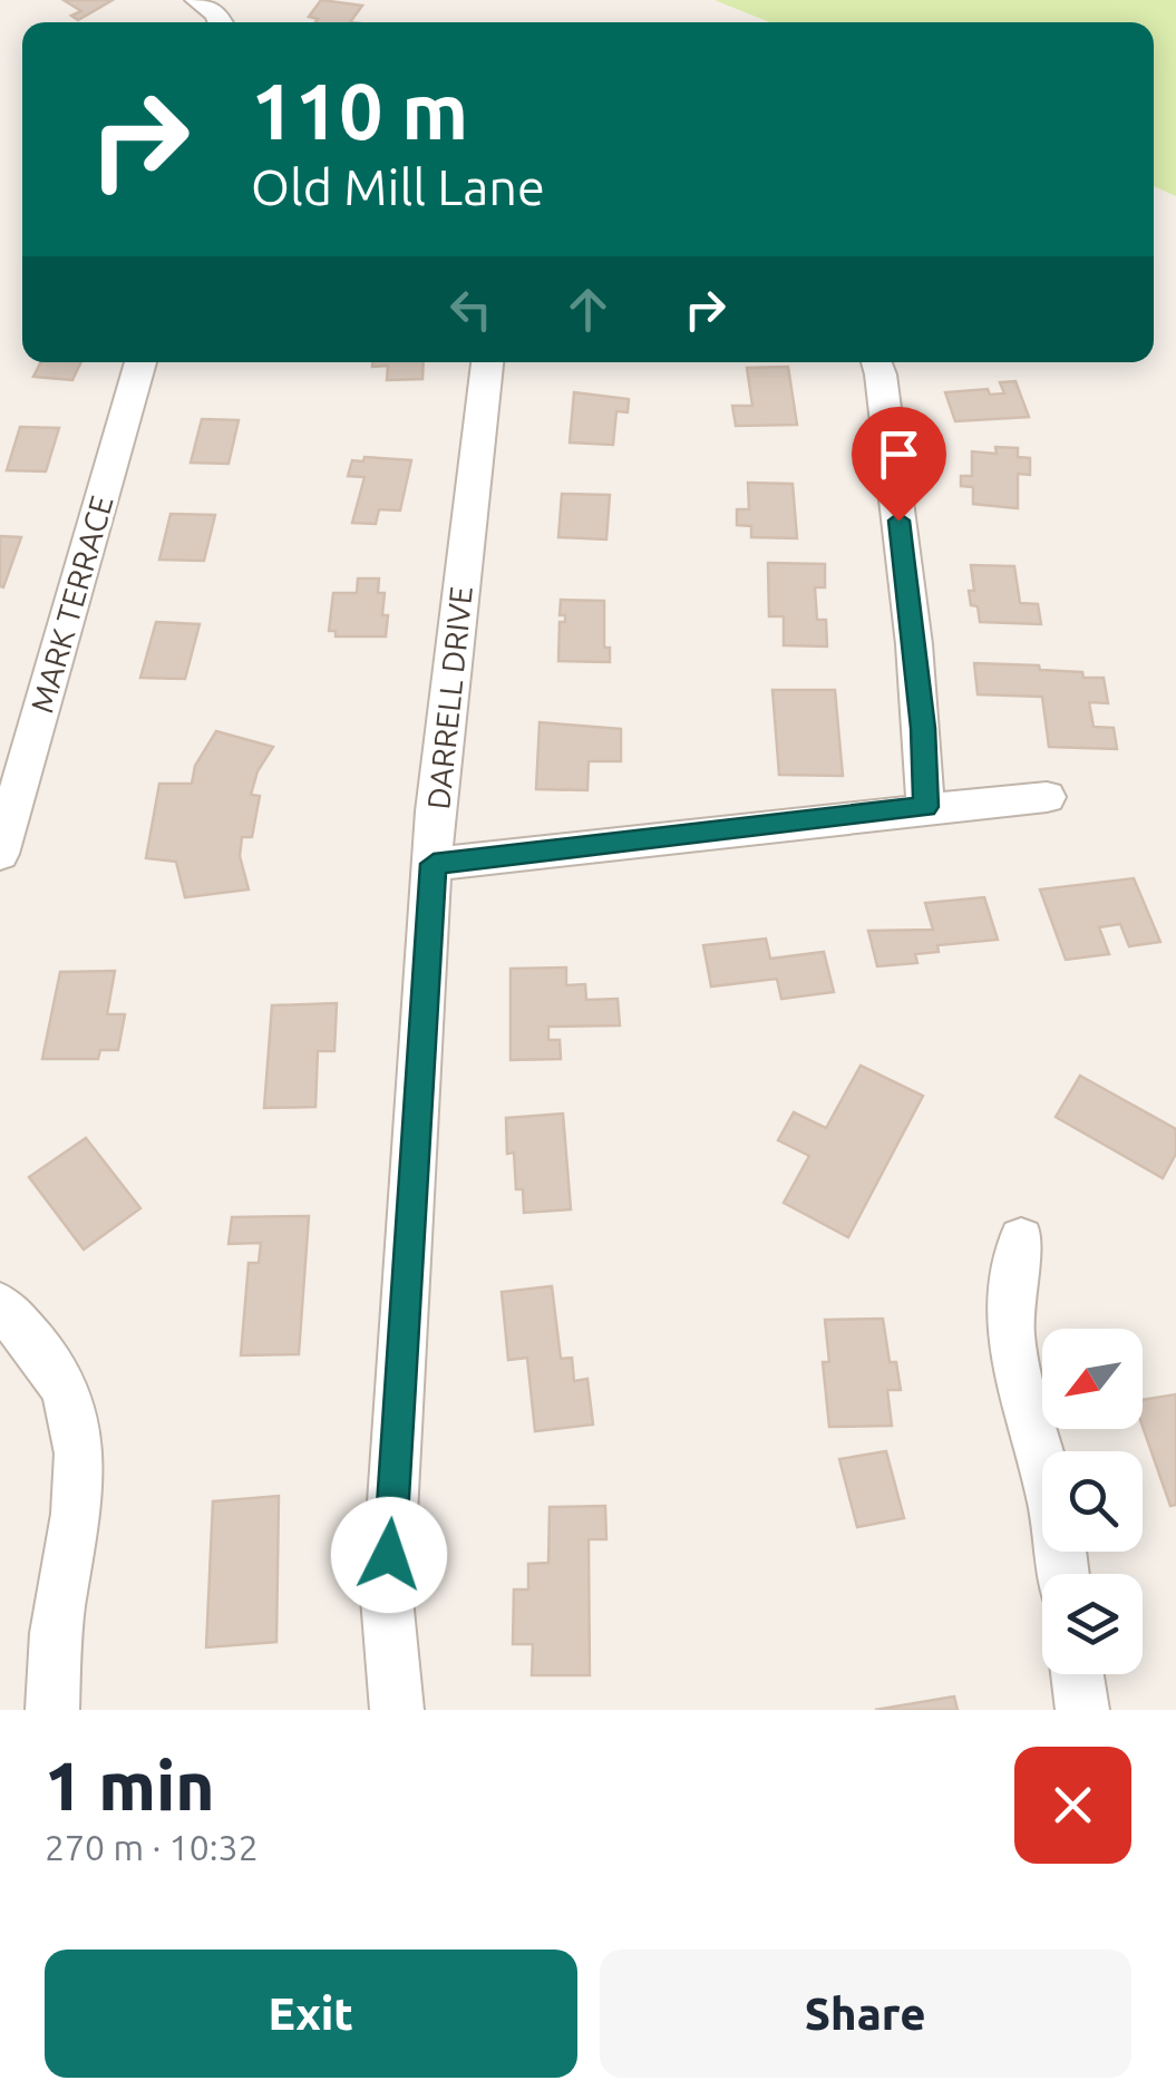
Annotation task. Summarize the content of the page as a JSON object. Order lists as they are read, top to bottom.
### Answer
{
  "streets": {
    "street": ["MARK TERRACE", "DARRELL DRIVE"]
  },
  "north": "bottom left",
  "page": {
    "turn": ["110 m", "Old Mill Lane"],
    "heading": ["1 min", "270 m · 10:32"],
    "buttons": ["Exit", "Share"]
  }
}
